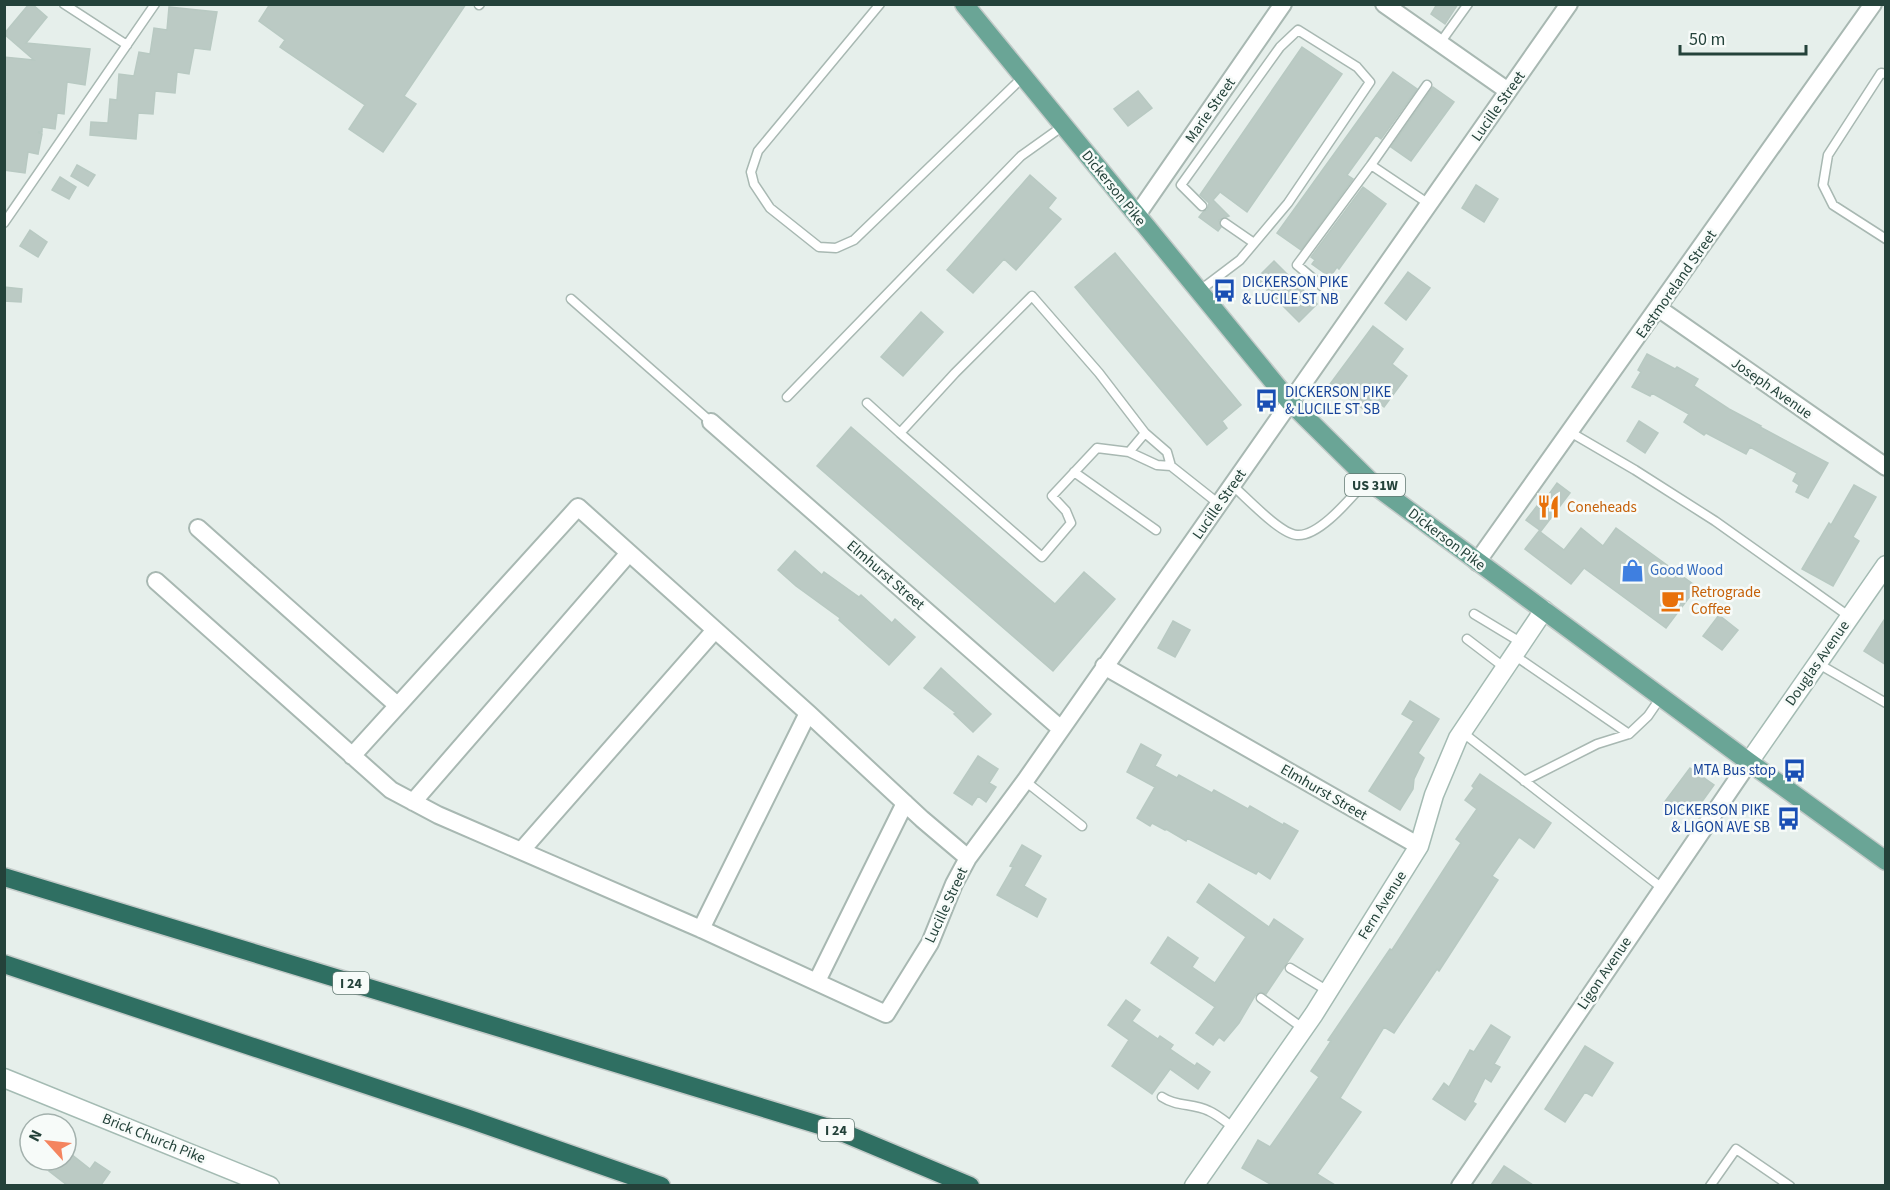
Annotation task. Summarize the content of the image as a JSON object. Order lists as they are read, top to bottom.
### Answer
{
  "streets": {
    "highway": ["I 24"],
    "main road": ["Dickerson Pike", "US 31W"],
    "street": [
      "Lucille Street",
      "Marie Street",
      "Eastmoreland Street",
      "Joseph Avenue",
      "Elmhurst Street",
      "Douglas Avenue",
      "Fern Avenue",
      "Ligon Avenue",
      "Brick Church Pike"
    ]
  },
  "crossings": [
    ["Lucille Street", "Dickerson Pike"],
    ["Lucille Street", "Elmhurst Street"],
    ["Marie Street", "Dickerson Pike"],
    ["Dickerson Pike", "Eastmoreland Street"],
    ["Dickerson Pike", "Douglas Avenue"],
    ["Dickerson Pike", "Fern Avenue"],
    ["Dickerson Pike", "Ligon Avenue"],
    ["Eastmoreland Street", "Joseph Avenue"],
    ["Elmhurst Street", "Fern Avenue"],
    ["Douglas Avenue", "Ligon Avenue"]
  ],
  "places": {
    "bus stop": [
      "DICKERSON PIKE & LUCILE ST NB",
      "DICKERSON PIKE & LUCILE ST SB",
      "MTA Bus stop",
      "DICKERSON PIKE & LIGON AVE SB"
    ],
    "restaurant": ["Coneheads"],
    "shop": ["Good Wood"],
    "cafe": ["Retrograde Coffee"]
  },
  "scale_bar": "50 m",
  "north": "top left"
}
